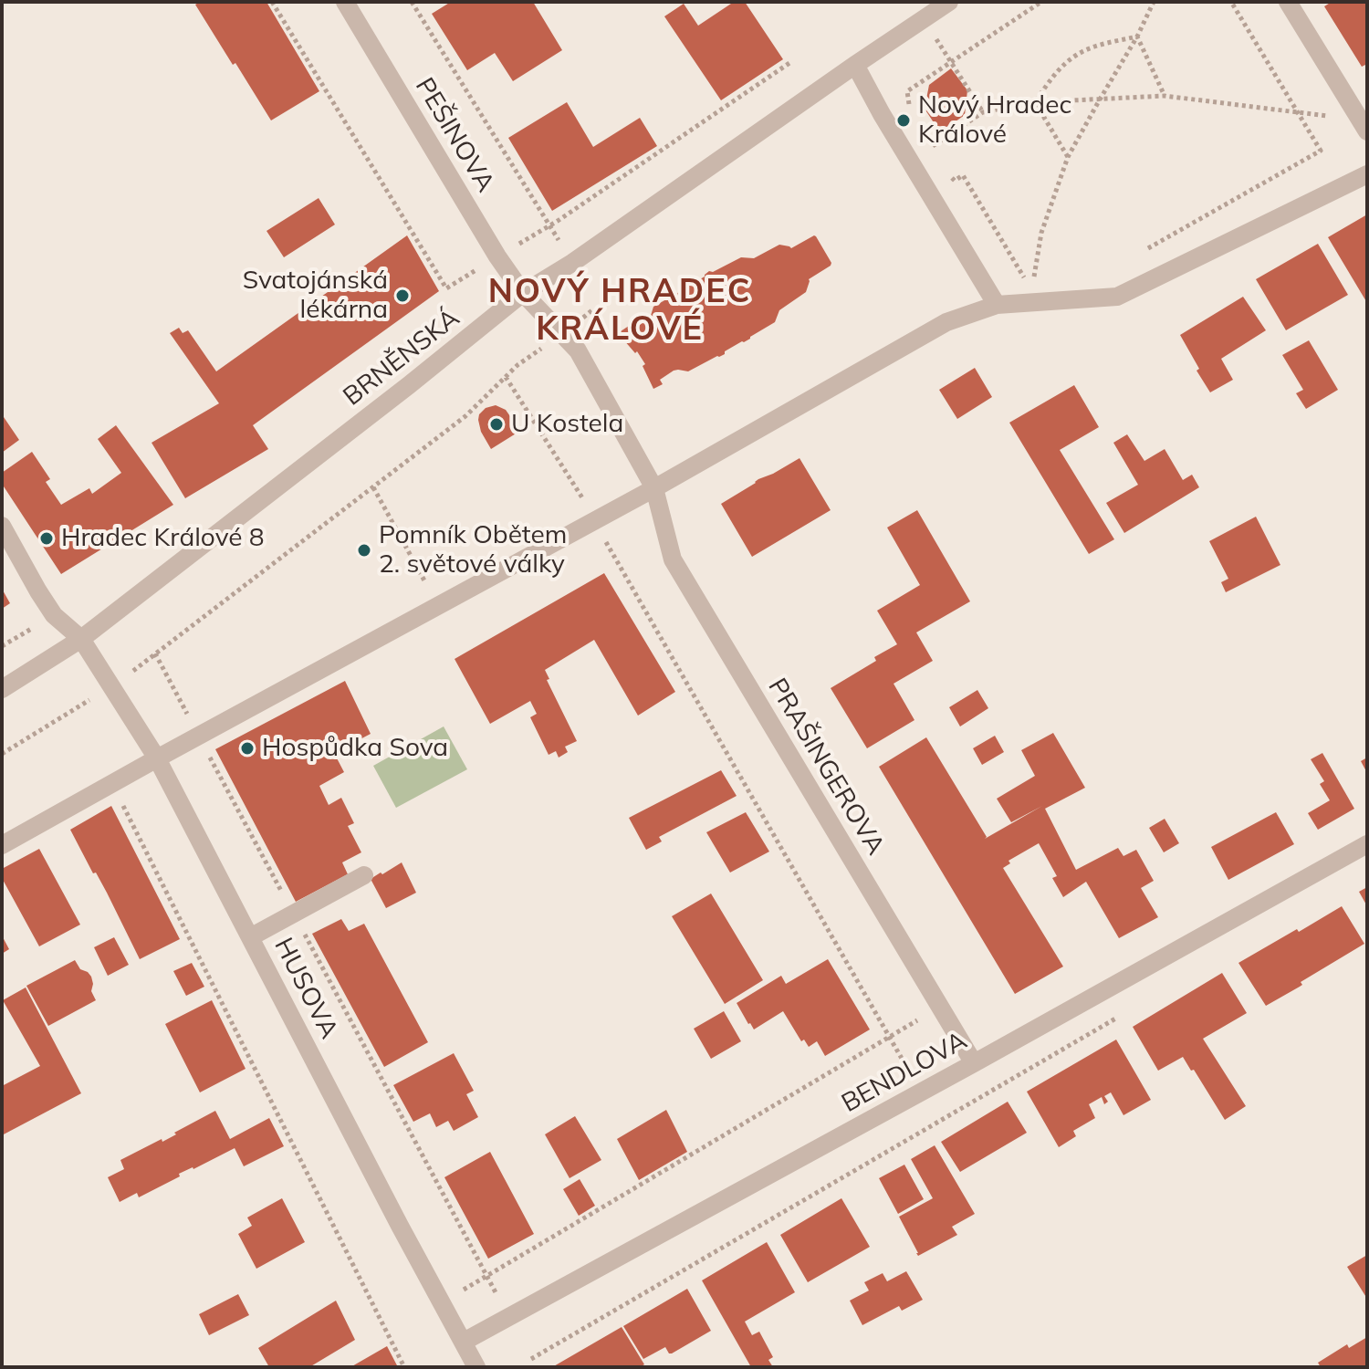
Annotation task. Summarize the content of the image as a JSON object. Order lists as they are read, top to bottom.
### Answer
{
  "streets": {
    "street": [
      "PEŠINOVA",
      "BRNĚNSKÁ",
      "PRAŠINGEROVA",
      "HUSOVA",
      "BENDLOVA"
    ]
  },
  "crossings": [
    ["PEŠINOVA", "BRNĚNSKÁ"],
    ["PEŠINOVA", "PRAŠINGEROVA"],
    ["BRNĚNSKÁ", "HUSOVA"],
    ["PRAŠINGEROVA", "BENDLOVA"],
    ["HUSOVA", "BENDLOVA"]
  ],
  "districts": ["NOVÝ HRADEC KRÁLOVÉ"],
  "places": [
    "Nový Hradec Králové",
    "Svatojánská lékárna",
    "U Kostela",
    "Hradec Králové 8",
    "Pomník Obětem 2. světové války",
    "Hospůdka Sova"
  ]
}
